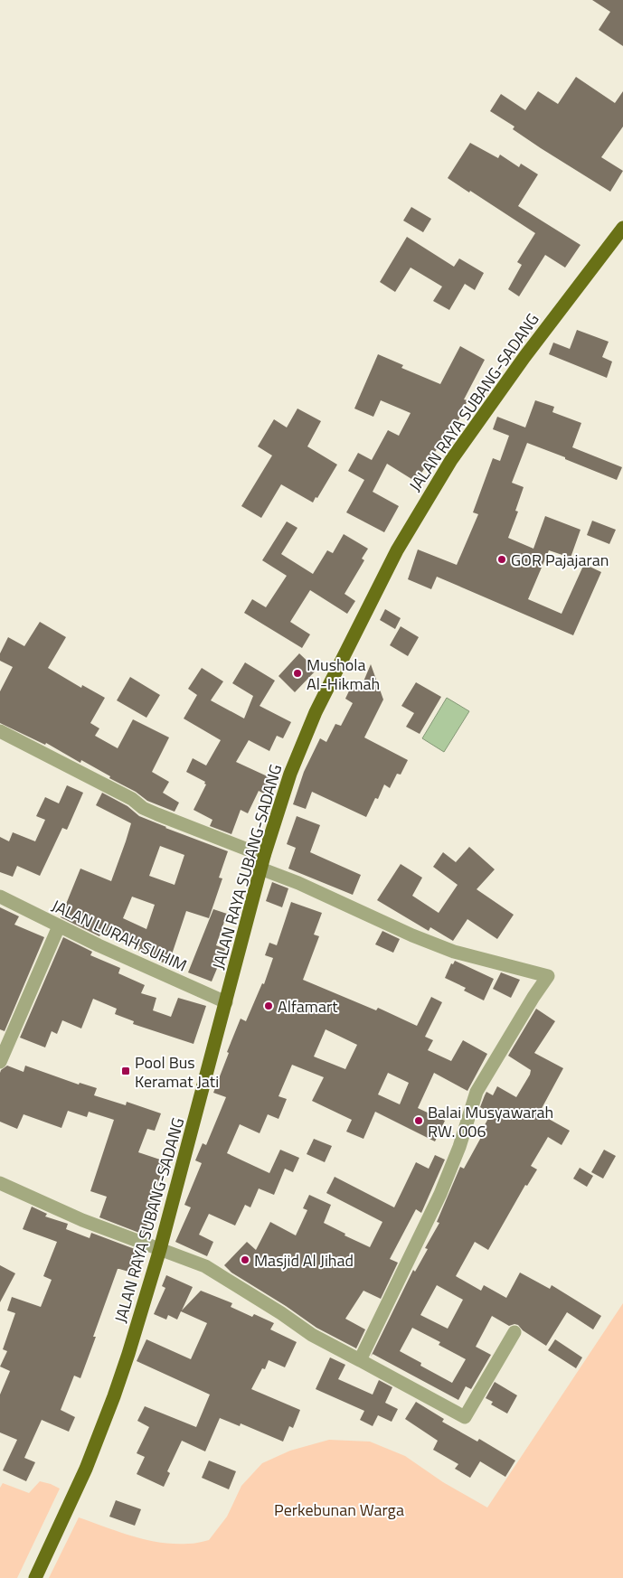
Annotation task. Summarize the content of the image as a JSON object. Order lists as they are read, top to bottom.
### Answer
{
  "streets": {
    "main road": ["JALAN RAYA SUBANG-SADANG"],
    "street": ["JALAN LURAH SUHIM"]
  },
  "crossings": [
    ["JALAN RAYA SUBANG-SADANG", "JALAN LURAH SUHIM"]
  ],
  "parks": ["Perkebunan Warga"],
  "places": {
    "other": [
      "GOR Pajajaran",
      "Mushola Al-Hikmah",
      "Alfamart",
      "Balai Musyawarah RW. 006",
      "Masjid Al Jihad"
    ],
    "transit": ["Pool Bus Keramat Jati"]
  }
}
